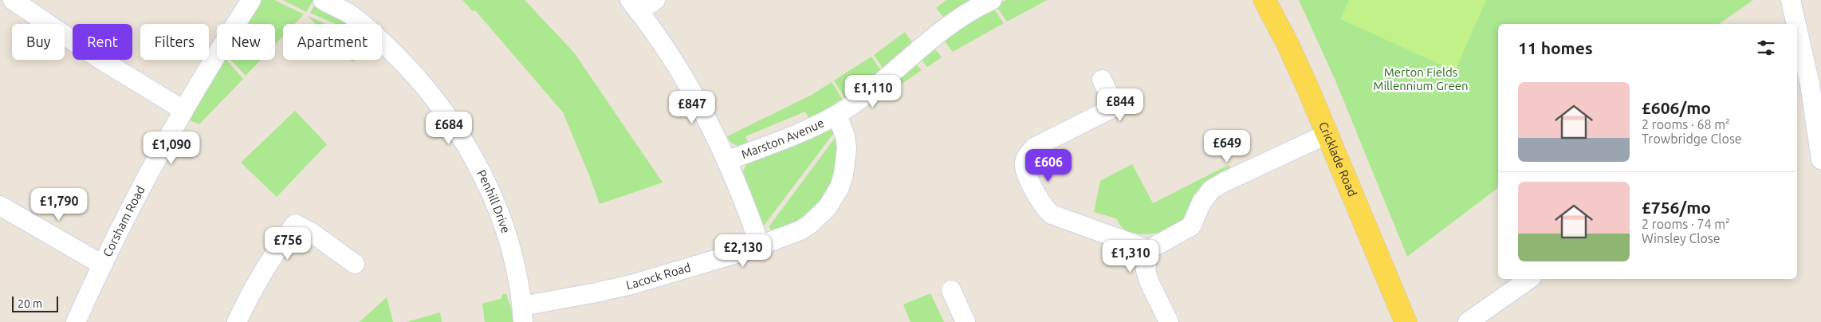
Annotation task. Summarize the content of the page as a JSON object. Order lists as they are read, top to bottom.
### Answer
{
  "streets": {
    "main road": ["Cricklade Road"],
    "street": [
      "Marston Avenue",
      "Penhill Drive",
      "Corsham Road",
      "Lacock Road"
    ]
  },
  "crossings": [
    ["Marston Avenue", "Lacock Road"],
    ["Penhill Drive", "Lacock Road"]
  ],
  "parks": ["Merton Fields Millennium Green"],
  "scale_bar": "20 m",
  "page": {
    "chip": [
      "Buy",
      "Rent",
      "Filters",
      "New",
      "Apartment"
    ],
    "heading": "11 homes",
    "list": [
      {
        "name": "£606/mo",
        "note": "2 rooms · 68 m² · Trowbridge Close"
      },
      {
        "name": "£756/mo",
        "note": "2 rooms · 74 m² · Winsley Close"
      }
    ],
    "price": [
      "£1,110",
      "£844",
      "£847",
      "£684",
      "£649",
      "£1,090",
      "£606",
      "£1,790",
      "£756",
      "£2,130",
      "£1,310"
    ],
    "scale": "20 m"
  }
}
